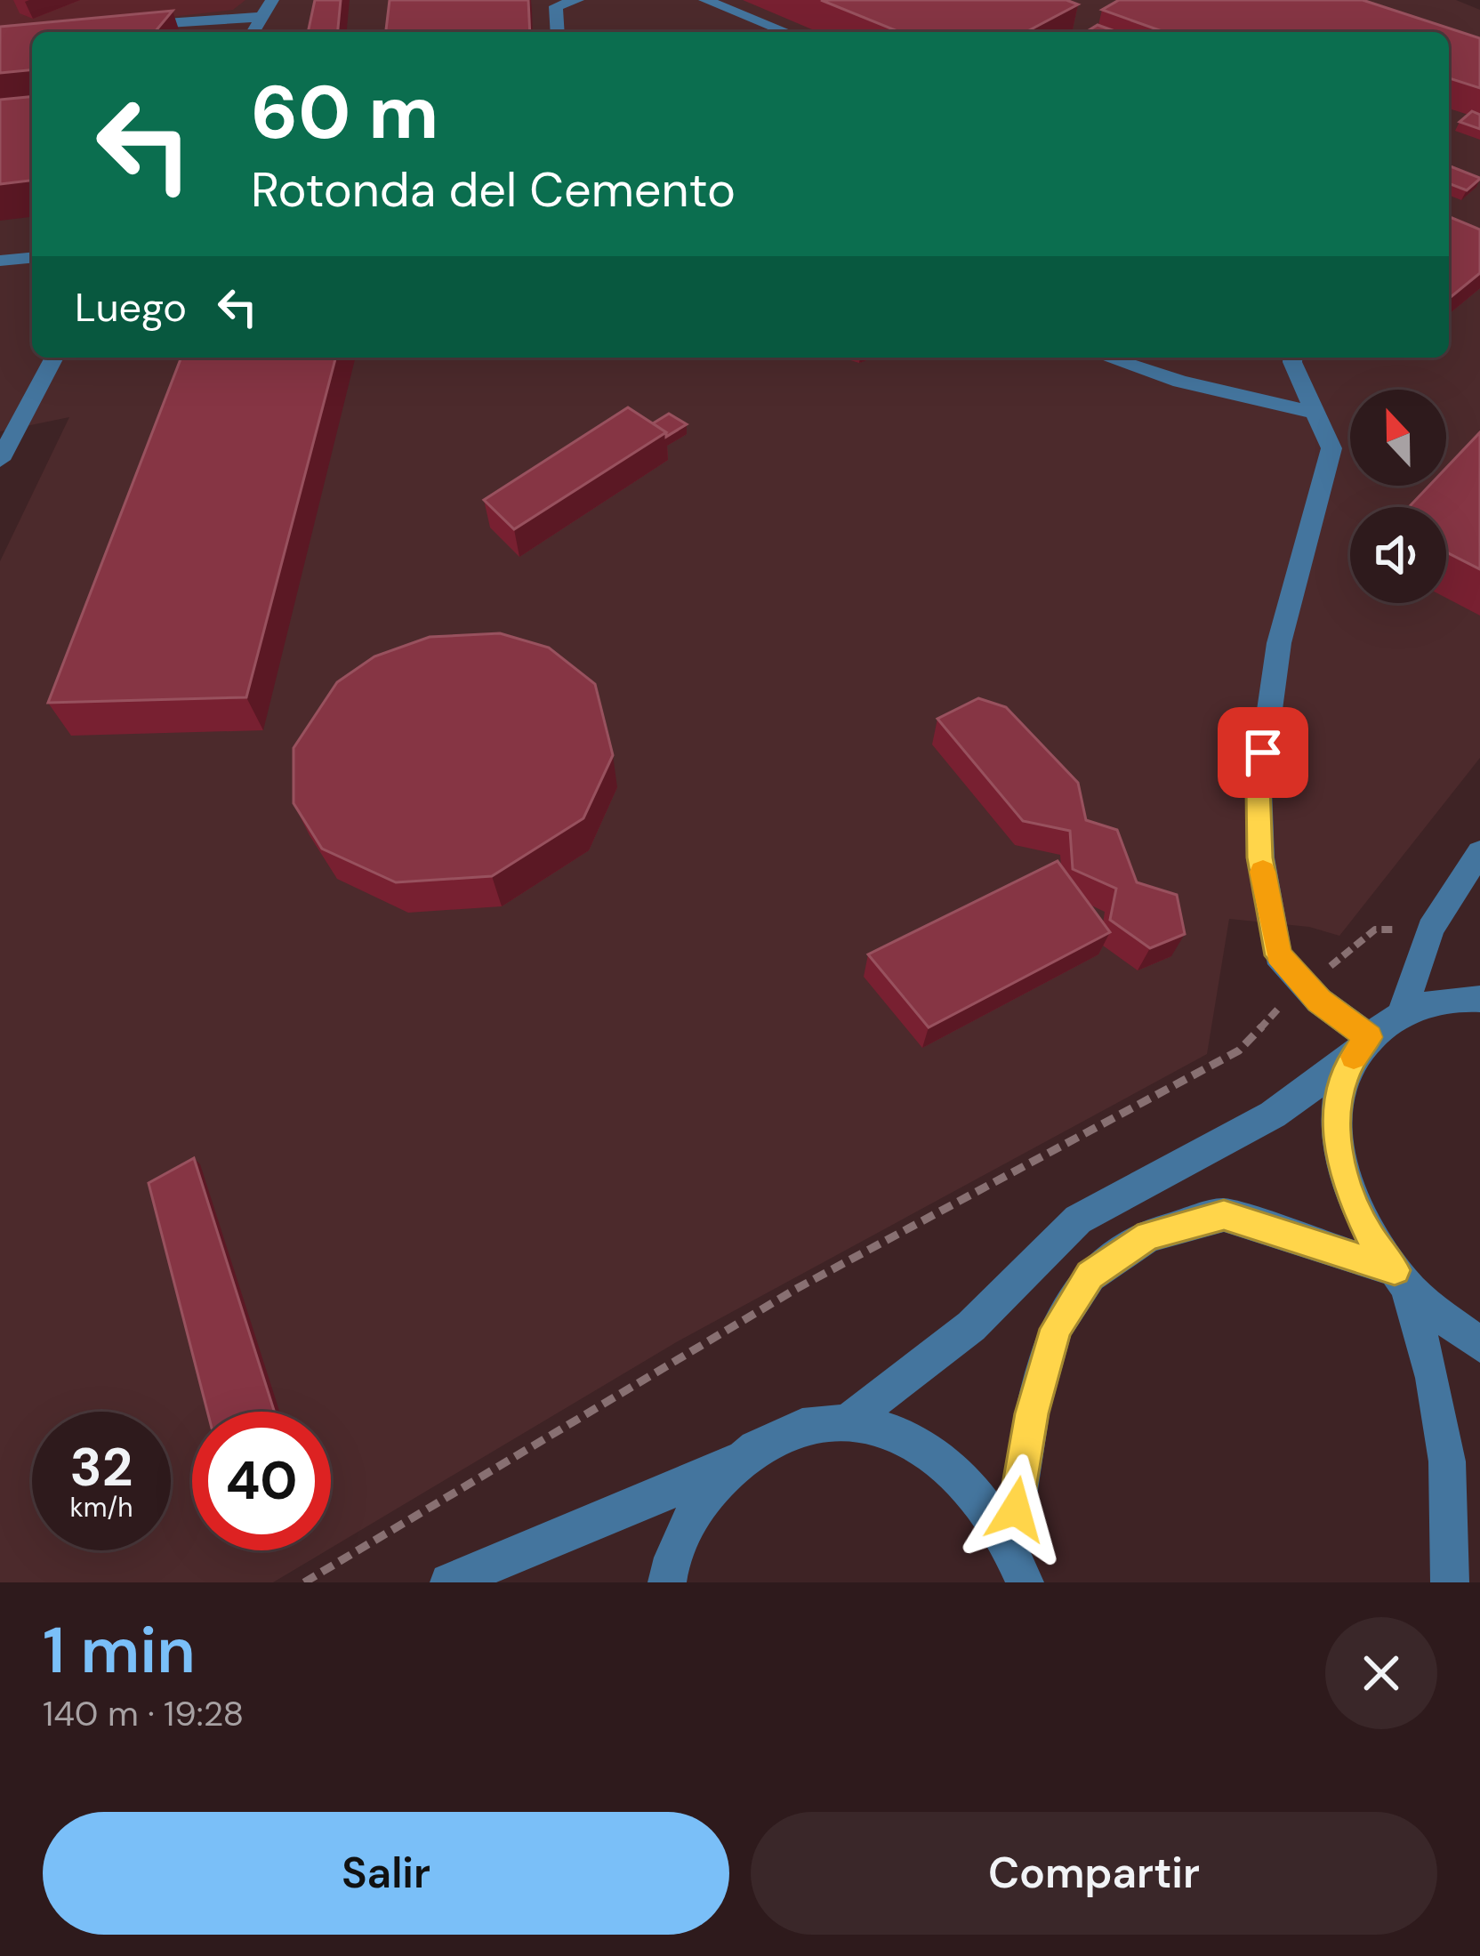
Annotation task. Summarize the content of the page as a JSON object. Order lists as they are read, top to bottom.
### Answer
{
  "north": "top",
  "page": {
    "turn": ["60 m", "Rotonda del Cemento"],
    "then": "Luego",
    "speed": "32 km/h",
    "limit": "40",
    "heading": ["1 min", "140 m · 19:28"],
    "buttons": ["Salir", "Compartir"]
  }
}
